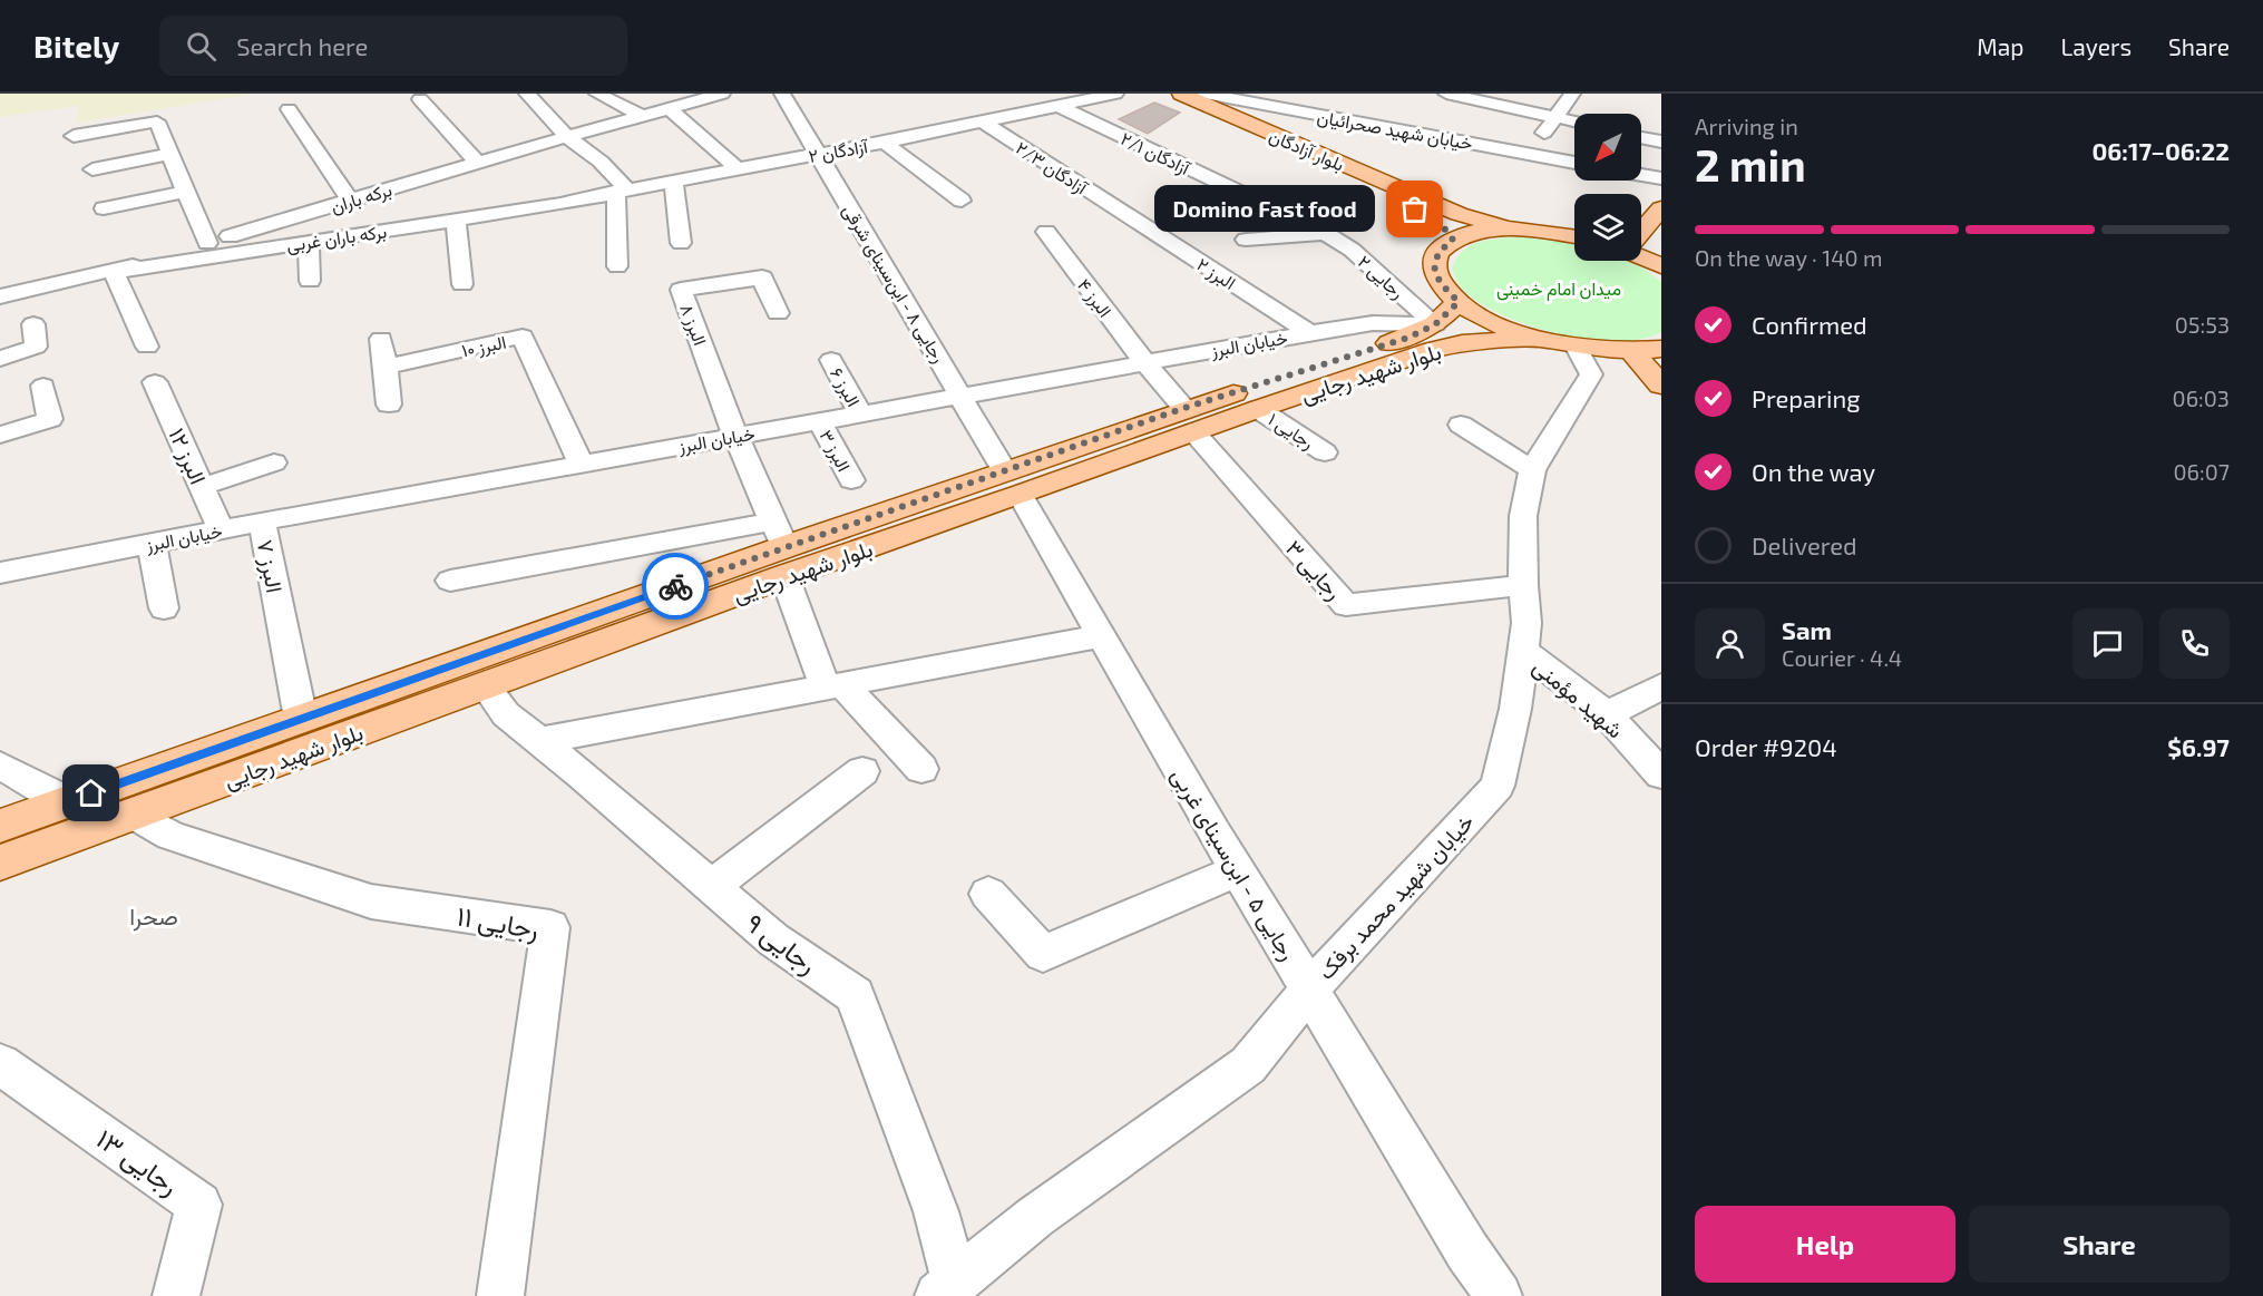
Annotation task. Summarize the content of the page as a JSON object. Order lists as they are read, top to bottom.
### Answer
{
  "streets": {
    "main road": ["بلوار آزادگان", "بلوار شهید رجایی"],
    "street": [
      "خیابان شهید صحرائیان",
      "آزادگان ۲",
      "آزادگان ۲/۱",
      "آزادگان ۲/۳",
      "برکه باران",
      "برکه باران غربی",
      "البرز ۲",
      "رجایی ۲",
      "رجایی ۸ - ابن‌سینای شرقی",
      "البرز ۴",
      "البرز ۸",
      "خیابان البرز",
      "البرز ۱۰",
      "البرز ۶",
      "رجایی ۱",
      "البرز ۳",
      "البرز ۱۲",
      "البرز ۷",
      "رجایی ۳",
      "شهید مؤمنی",
      "رجایی ۵ - ابن‌سینای غربی",
      "خیابان شهید محمد برفک",
      "رجایی ۱۱",
      "رجایی ۹",
      "رجایی ۱۳"
    ]
  },
  "crossings": [
    ["آزادگان ۲", "آزادگان ۲/۱"],
    ["آزادگان ۲", "آزادگان ۲/۳"],
    ["آزادگان ۲", "برکه باران غربی"],
    ["آزادگان ۲", "رجایی ۸ - ابن‌سینای شرقی"],
    ["آزادگان ۲/۱", "رجایی ۲"],
    ["آزادگان ۲/۳", "البرز ۲"],
    ["برکه باران", "برکه باران غربی"],
    ["البرز ۲", "خیابان البرز"],
    ["رجایی ۲", "خیابان البرز"],
    ["رجایی ۲", "بلوار شهید رجایی"],
    ["رجایی ۸ - ابن‌سینای شرقی", "خیابان البرز"],
    ["رجایی ۸ - ابن‌سینای شرقی", "بلوار شهید رجایی"],
    ["رجایی ۸ - ابن‌سینای شرقی", "رجایی ۵ - ابن‌سینای غربی"],
    ["البرز ۴", "خیابان البرز"],
    ["البرز ۴", "بلوار شهید رجایی"],
    ["البرز ۴", "رجایی ۳"],
    ["البرز ۸", "خیابان البرز"],
    ["خیابان البرز", "البرز ۱۰"],
    ["خیابان البرز", "بلوار شهید رجایی"],
    ["خیابان البرز", "البرز ۶"],
    ["خیابان البرز", "البرز ۳"],
    ["خیابان البرز", "البرز ۱۲"],
    ["خیابان البرز", "البرز ۷"],
    ["بلوار شهید رجایی", "رجایی ۱"],
    ["بلوار شهید رجایی", "البرز ۷"],
    ["بلوار شهید رجایی", "رجایی ۳"],
    ["بلوار شهید رجایی", "رجایی ۵ - ابن‌سینای غربی"],
    ["بلوار شهید رجایی", "رجایی ۱۱"],
    ["بلوار شهید رجایی", "رجایی ۹"],
    ["رجایی ۳", "خیابان شهید محمد برفک"],
    ["شهید مؤمنی", "خیابان شهید محمد برفک"],
    ["رجایی ۵ - ابن‌سینای غربی", "خیابان شهید محمد برفک"],
    ["خیابان شهید محمد برفک", "رجایی ۹"]
  ],
  "districts": ["صحرا"],
  "parks": ["میدان امام خمینی"],
  "places": ["Domino Fast food"],
  "north": "bottom left",
  "page": {
    "header": "Bitely",
    "search": "Search here",
    "nav": ["Map", "Layers", "Share"],
    "heading": ["2 min", "Arriving in", "06:17–06:22"],
    "panel": [
      "Sam",
      "Courier · 4.4",
      "Order #9204",
      "$6.97"
    ],
    "bubble": "Domino Fast food",
    "bar": "On the way · 140 m",
    "list": [
      ["Confirmed", "05:53"],
      ["Preparing", "06:03"],
      ["On the way", "06:07"],
      "Delivered"
    ],
    "buttons": ["Help", "Share"]
  }
}
